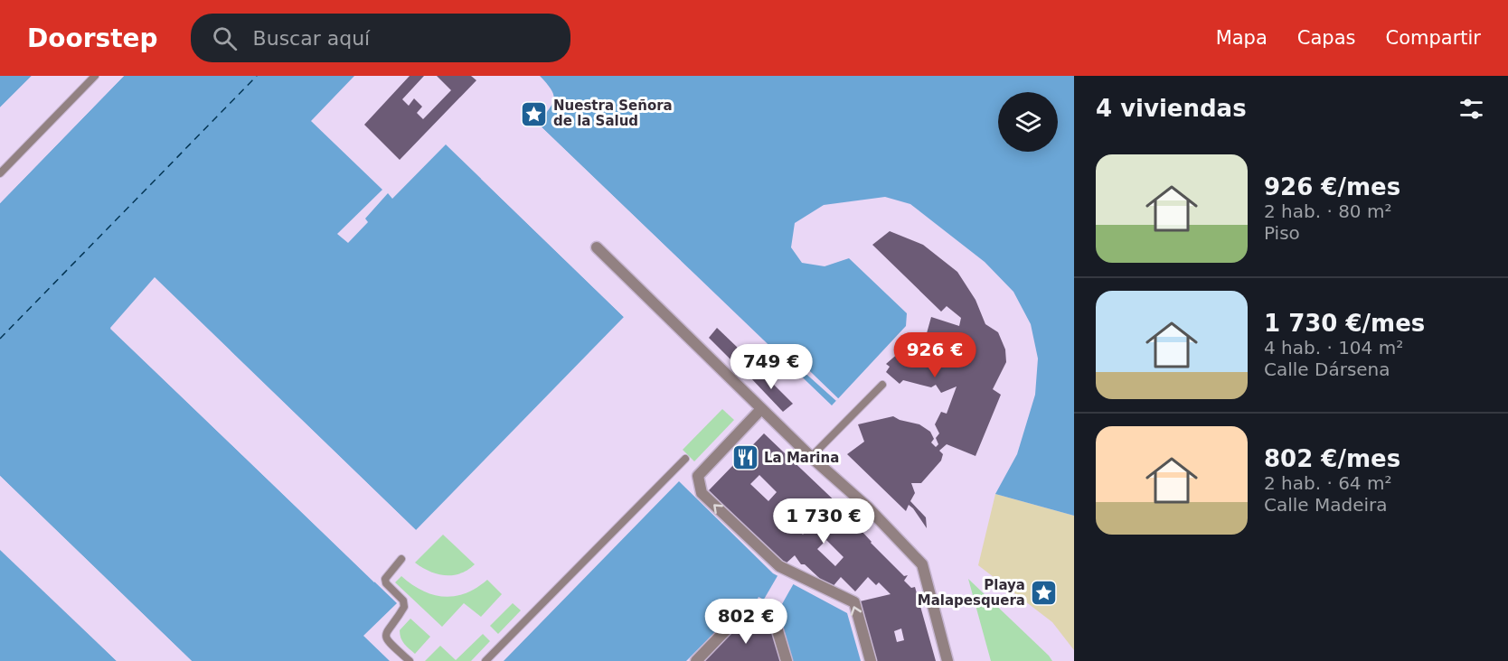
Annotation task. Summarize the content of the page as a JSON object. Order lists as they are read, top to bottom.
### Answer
{
  "places": {
    "place": ["Nuestra Señora de la Salud", "Playa Malapesquera"],
    "restaurant": ["La Marina"]
  },
  "page": {
    "header": "Doorstep",
    "search": "Buscar aquí",
    "nav": ["Mapa", "Capas", "Compartir"],
    "heading": "4 viviendas",
    "list": [
      {
        "name": "926 €/mes",
        "note": "2 hab. · 80 m² · Piso"
      },
      {
        "name": "1 730 €/mes",
        "note": "4 hab. · 104 m² · Calle Dársena"
      },
      {
        "name": "802 €/mes",
        "note": "2 hab. · 64 m² · Calle Madeira"
      }
    ],
    "price": [
      "926 €",
      "749 €",
      "1 730 €",
      "802 €"
    ]
  }
}
